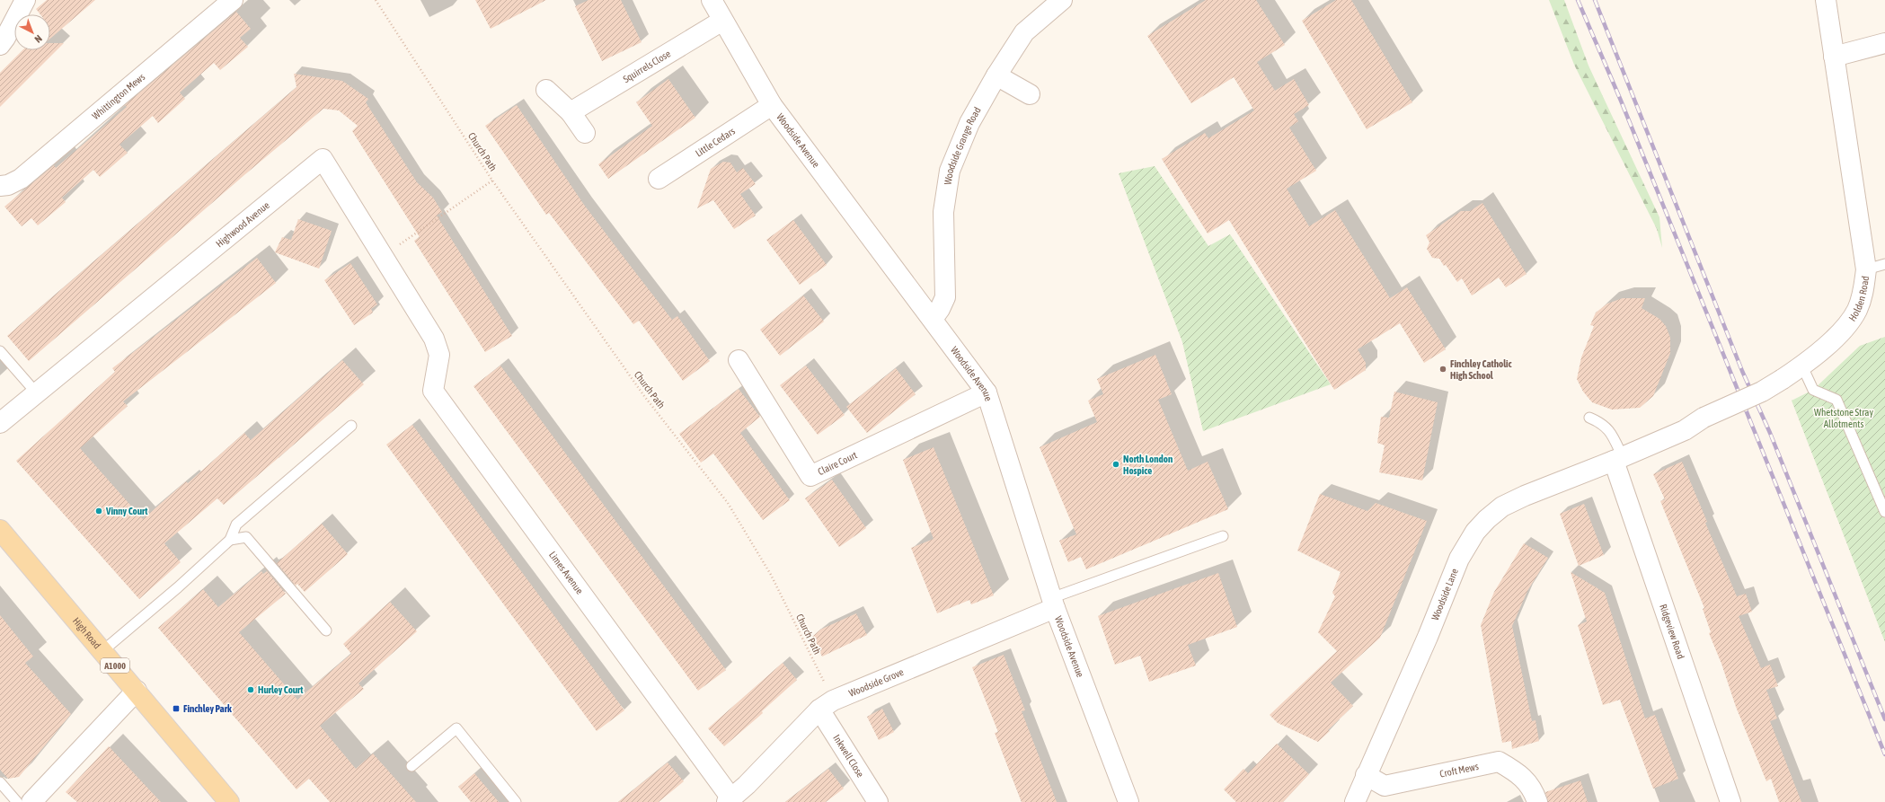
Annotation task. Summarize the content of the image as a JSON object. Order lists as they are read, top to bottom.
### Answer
{
  "streets": {
    "main road": ["High Road", "A1000"],
    "street": [
      "Squirrels Close",
      "Whittington Mews",
      "Woodside Avenue",
      "Little Cedars",
      "Woodside Grange Road",
      "Highwood Avenue",
      "Holden Road",
      "Claire Court",
      "Limes Avenue",
      "Woodside Lane",
      "Ridgeview Road",
      "Woodside Grove",
      "Inkwell Close",
      "Croft Mews"
    ],
    "path": ["Church Path"]
  },
  "crossings": [
    ["Squirrels Close", "Woodside Avenue"],
    ["Woodside Avenue", "Little Cedars"],
    ["Woodside Avenue", "Woodside Grange Road"],
    ["Woodside Avenue", "Claire Court"],
    ["Woodside Avenue", "Woodside Grove"],
    ["Church Path", "Woodside Grove"],
    ["Church Path", "Inkwell Close"],
    ["Highwood Avenue", "Limes Avenue"],
    ["Holden Road", "Woodside Lane"],
    ["Holden Road", "Ridgeview Road"],
    ["Limes Avenue", "Woodside Grove"],
    ["Woodside Lane", "Ridgeview Road"],
    ["Woodside Lane", "Croft Mews"],
    ["Woodside Grove", "Inkwell Close"]
  ],
  "parks": ["Whetstone Stray Allotments"],
  "places": {
    "other": [
      "Finchley Catholic High School",
      "North London Hospice",
      "Vinny Court",
      "Hurley Court"
    ],
    "transit": ["Finchley Park"]
  },
  "north": "bottom right"
}
